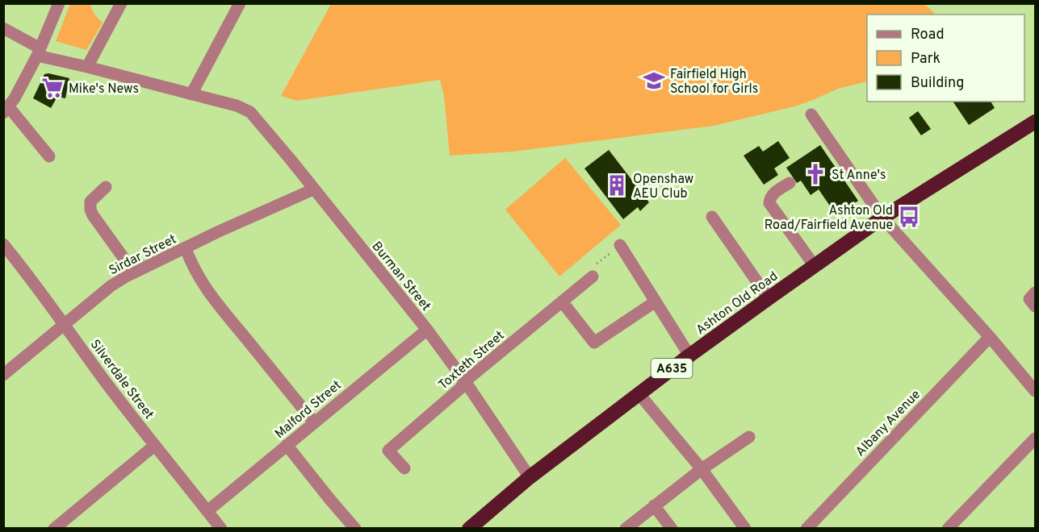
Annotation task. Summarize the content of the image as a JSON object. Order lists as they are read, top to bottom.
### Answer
{
  "streets": {
    "highway": ["Ashton Old Road", "A635"],
    "street": [
      "Sirdar Street",
      "Burman Street",
      "Toxteth Street",
      "Silverdale Street",
      "Malford Street",
      "Albany Avenue"
    ]
  },
  "crossings": [
    ["Sirdar Street", "Burman Street"],
    ["Sirdar Street", "Silverdale Street"],
    ["Burman Street", "Ashton Old Road"],
    ["Burman Street", "Toxteth Street"],
    ["Burman Street", "Malford Street"],
    ["Silverdale Street", "Malford Street"]
  ],
  "places": {
    "school or university": ["Fairfield High School for Girls"],
    "supermarket": ["Mike's News"],
    "church": ["St Anne's"],
    "building": ["Openshaw AEU Club"],
    "bus stop": ["Ashton Old Road/Fairfield Avenue"]
  },
  "legend": ["Road", "Park", "Building"]
}
